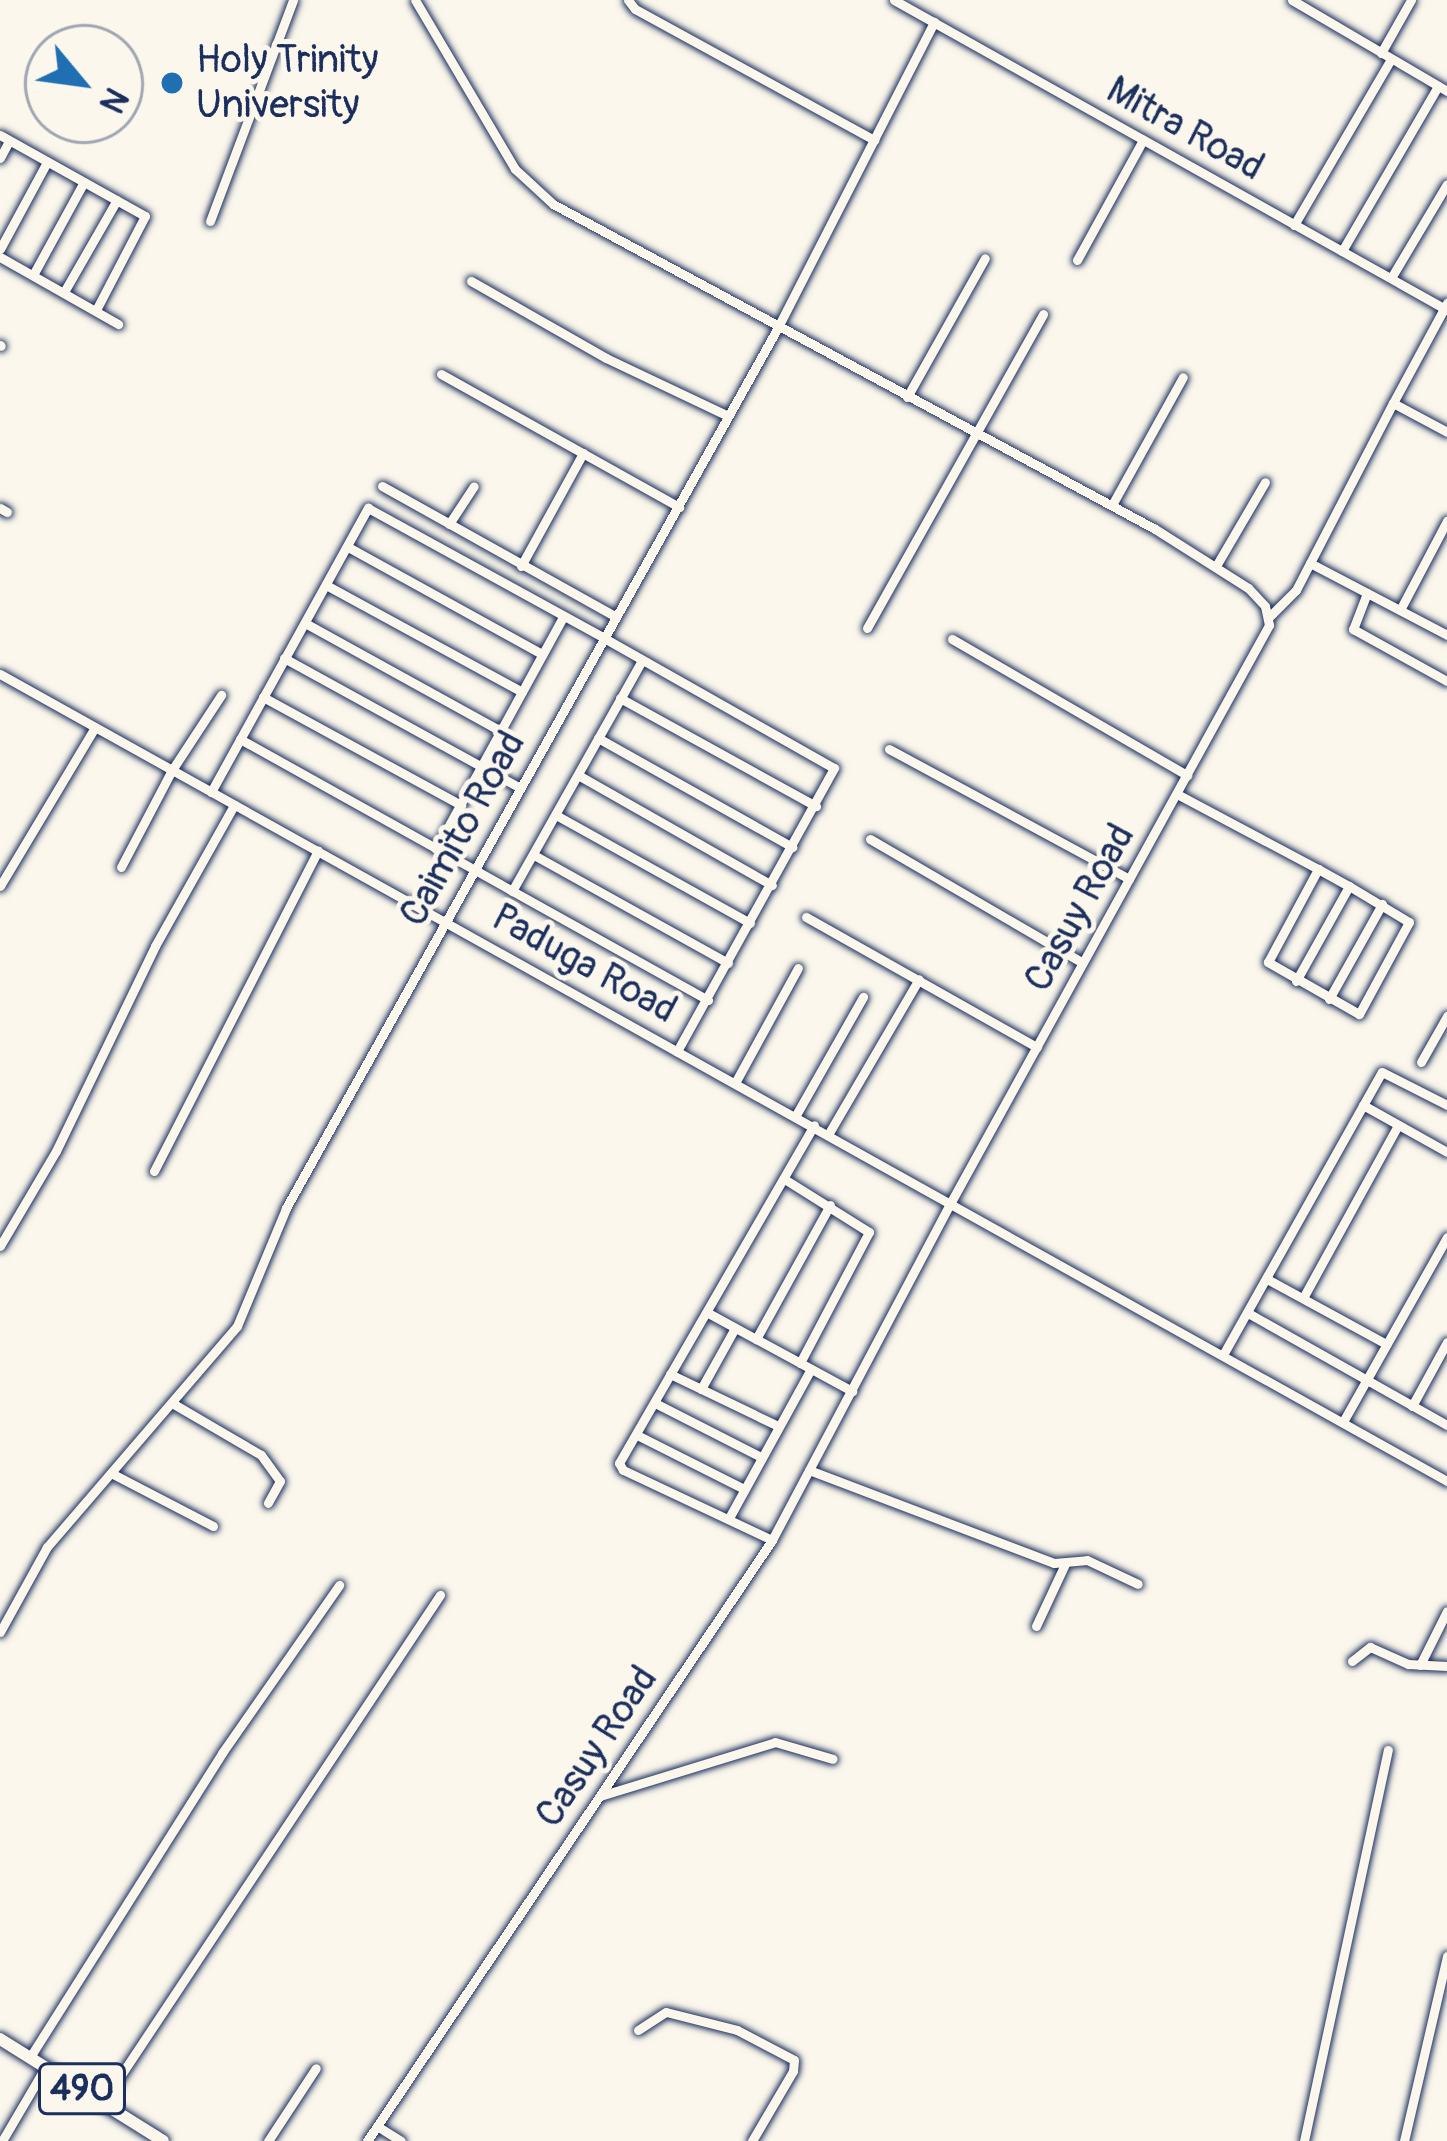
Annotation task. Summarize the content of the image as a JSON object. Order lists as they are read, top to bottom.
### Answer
{
  "streets": {
    "main road": ["490"],
    "street": [
      "Mitra Road",
      "Caimito Road",
      "Casuy Road",
      "Paduga Road"
    ]
  },
  "crossings": [
    ["Mitra Road", "Caimito Road"],
    ["Mitra Road", "Casuy Road"],
    ["Caimito Road", "Paduga Road"],
    ["Casuy Road", "Paduga Road"]
  ],
  "places": ["Holy Trinity University"],
  "north": "bottom right"
}
